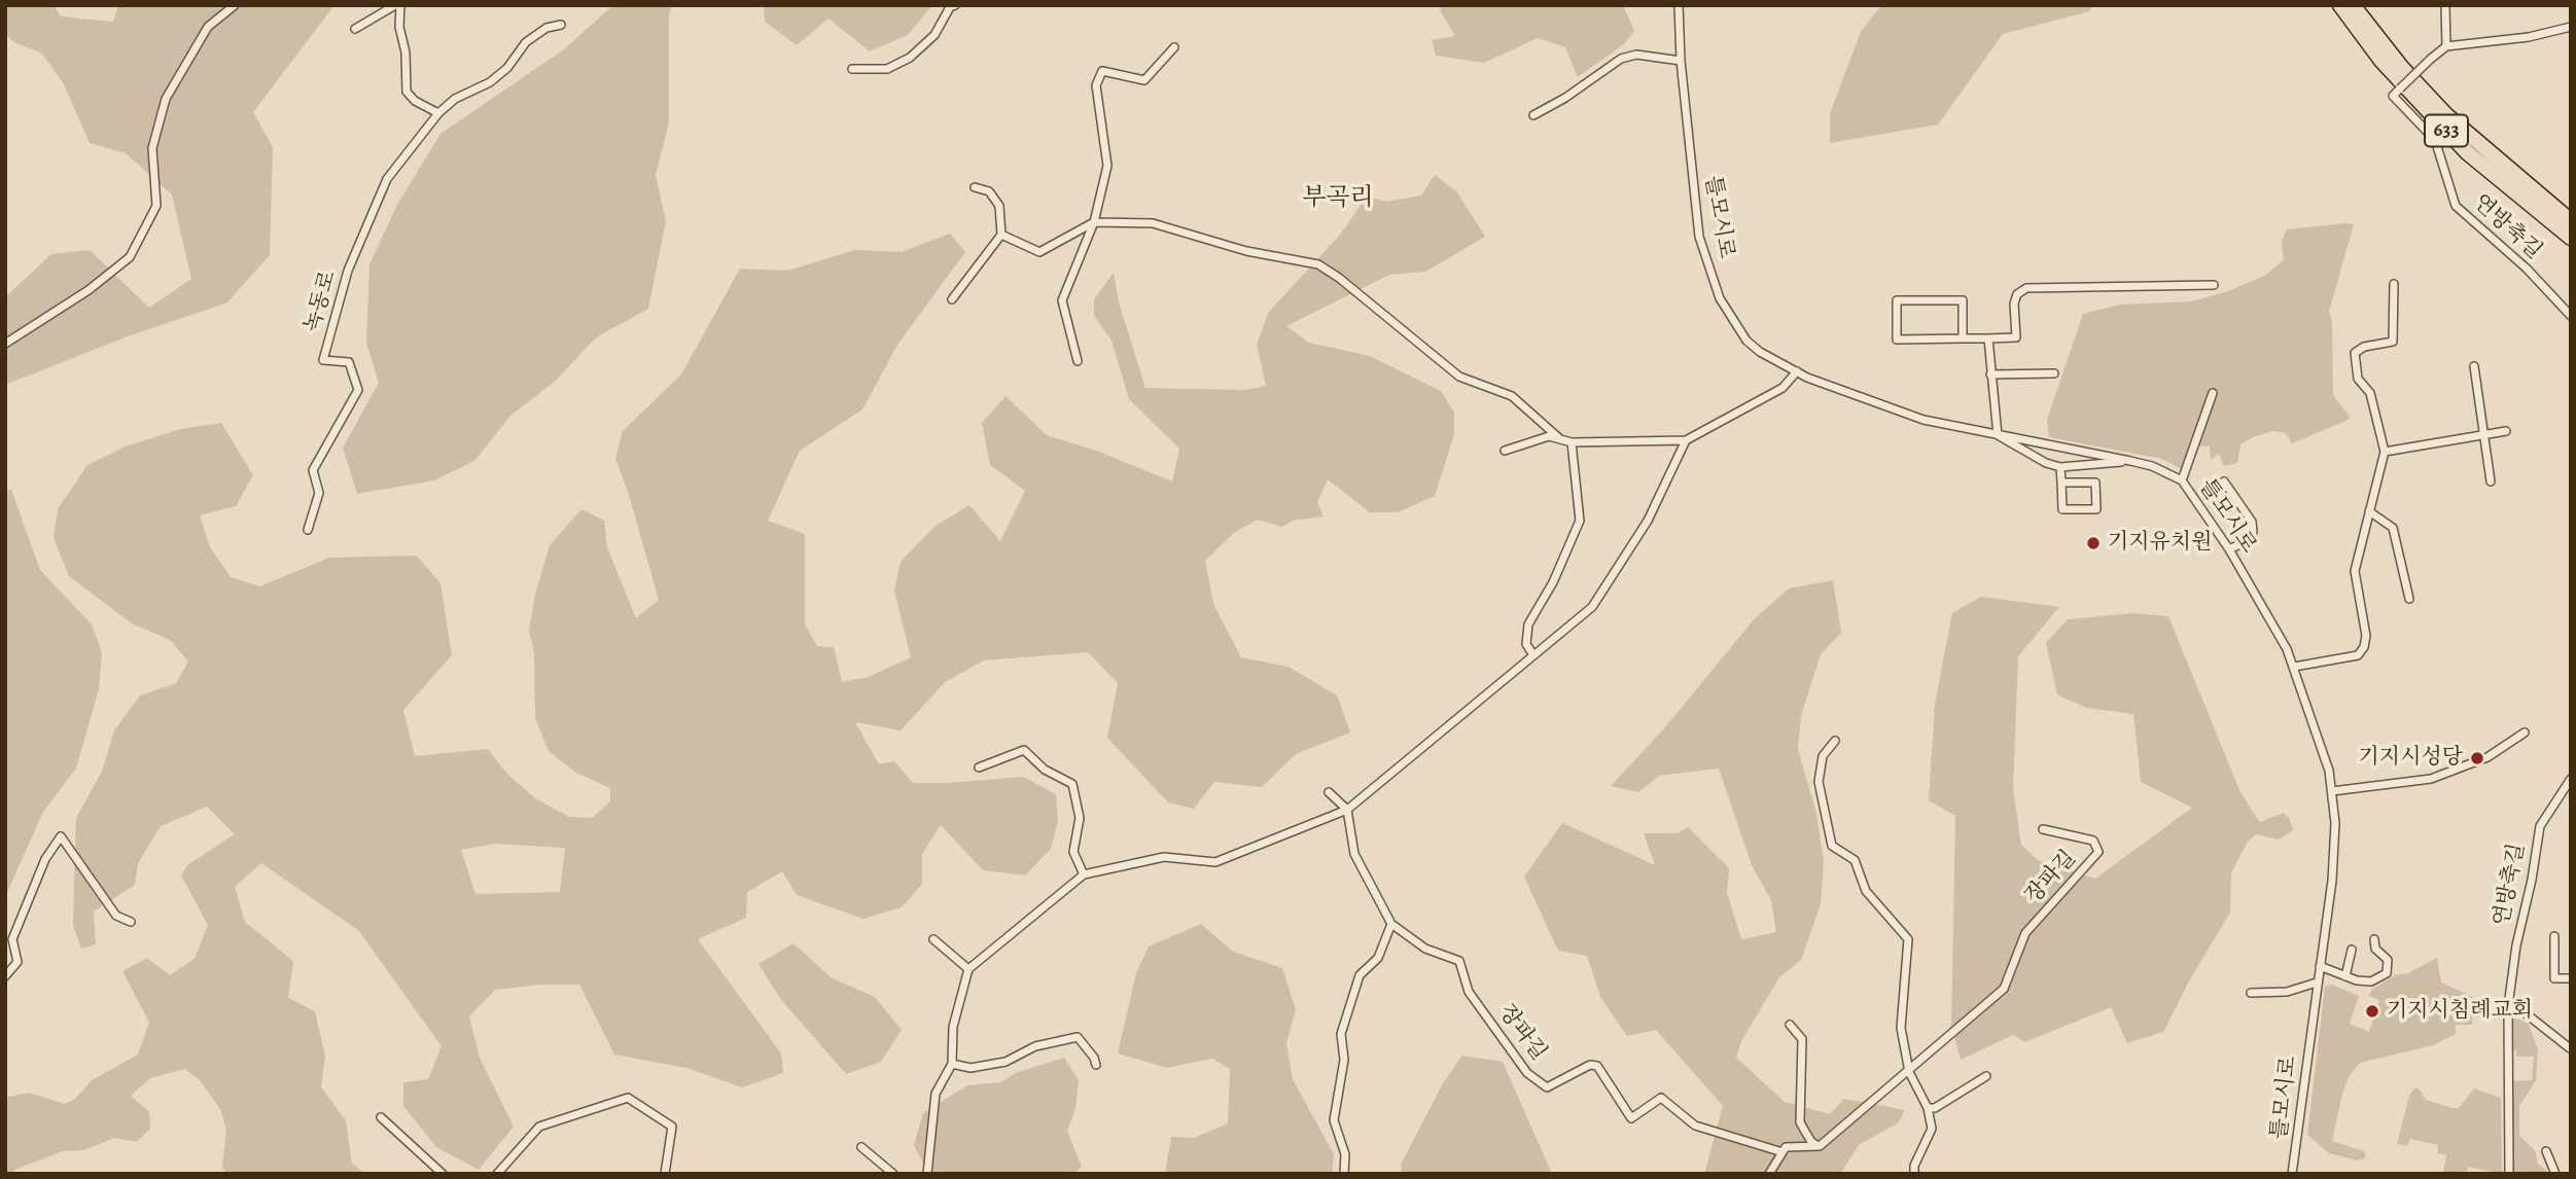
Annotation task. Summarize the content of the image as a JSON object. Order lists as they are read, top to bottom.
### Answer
{
  "streets": {
    "highway": ["633"],
    "street": [
      "틀모시로",
      "연방축길",
      "녹동로",
      "장파길"
    ]
  },
  "districts": ["부곡리"],
  "places": ["기지유치원", "기지시성당", "기지시침례교회"]
}
